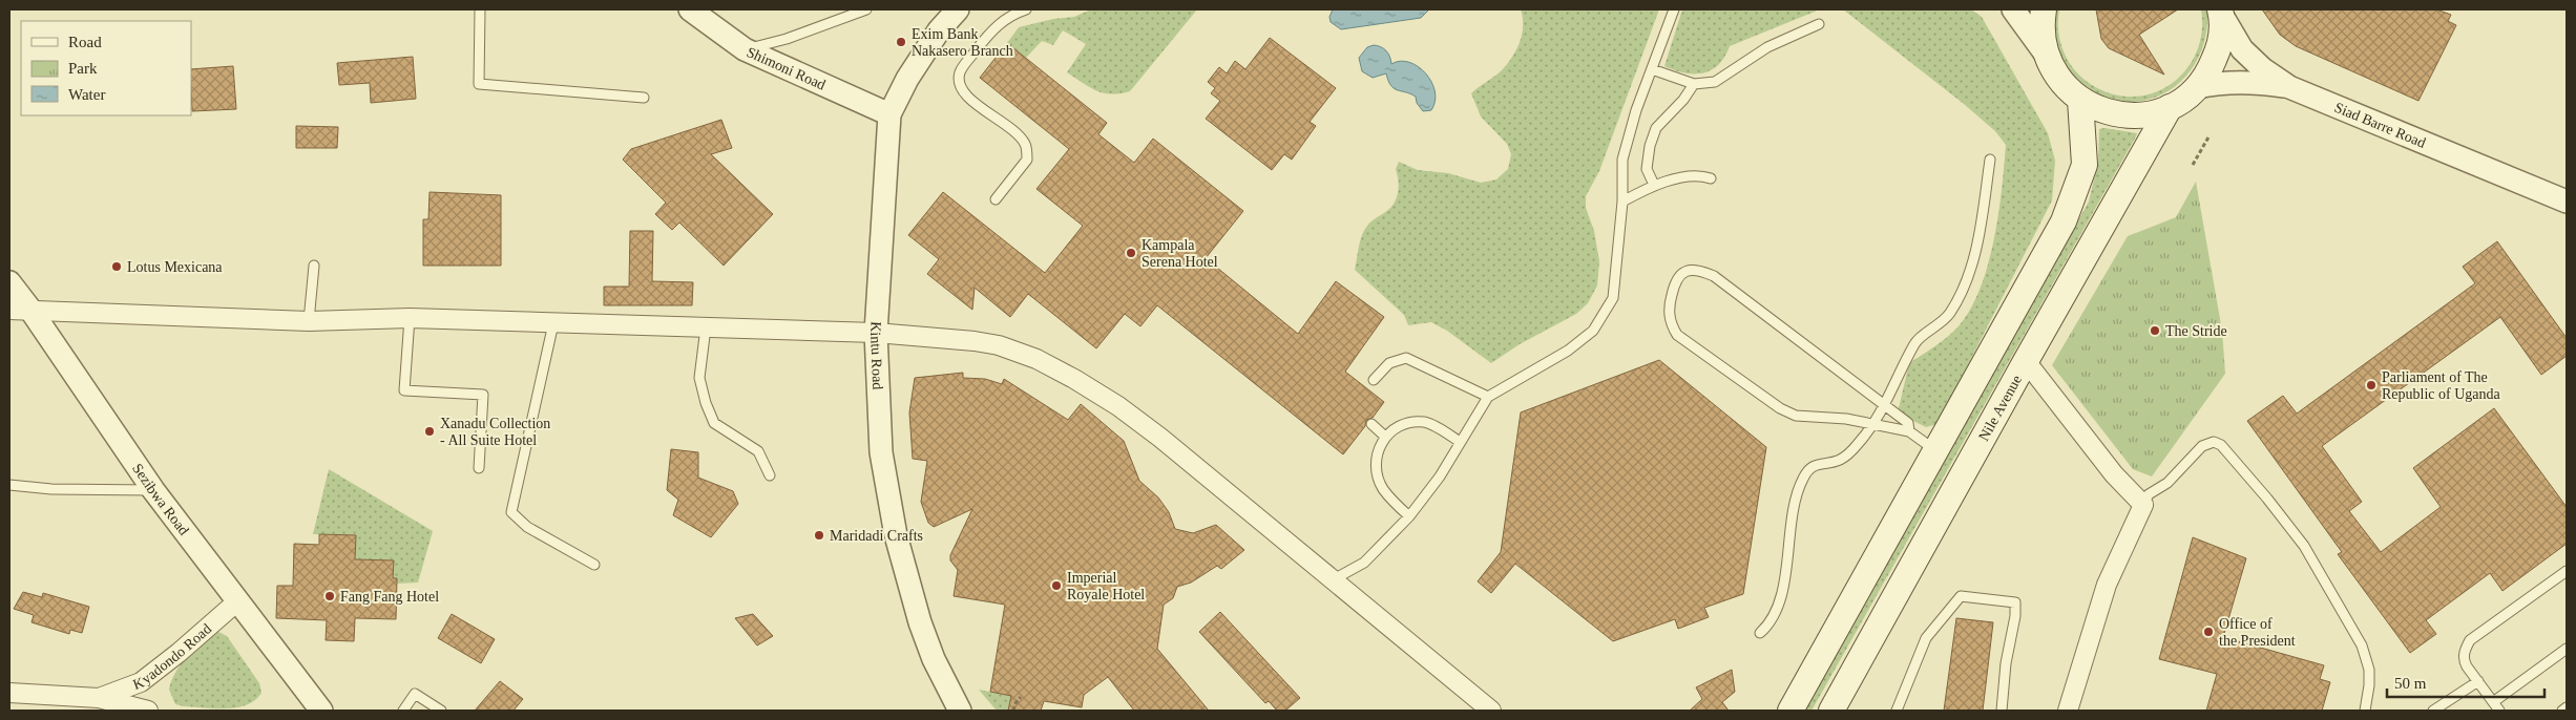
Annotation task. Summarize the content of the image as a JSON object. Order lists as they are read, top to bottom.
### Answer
{
  "streets": {
    "main road": ["Nile Avenue"],
    "street": [
      "Shimoni Road",
      "Siad Barre Road",
      "Kintu Road",
      "Sezibwa Road",
      "Kyadondo Road"
    ]
  },
  "crossings": [
    ["Shimoni Road", "Kintu Road"],
    ["Sezibwa Road", "Kyadondo Road"]
  ],
  "places": [
    "Exim Bank Nakasero Branch",
    "Kampala Serena Hotel",
    "Lotus Mexicana",
    "The Stride",
    "Parliament of The Republic of Uganda",
    "Xanadu Collection - All Suite Hotel",
    "Maridadi Crafts",
    "Imperial Royale Hotel",
    "Fang Fang Hotel",
    "Office of the President"
  ],
  "legend": ["Road", "Park", "Water"],
  "scale_bar": "50 m"
}
